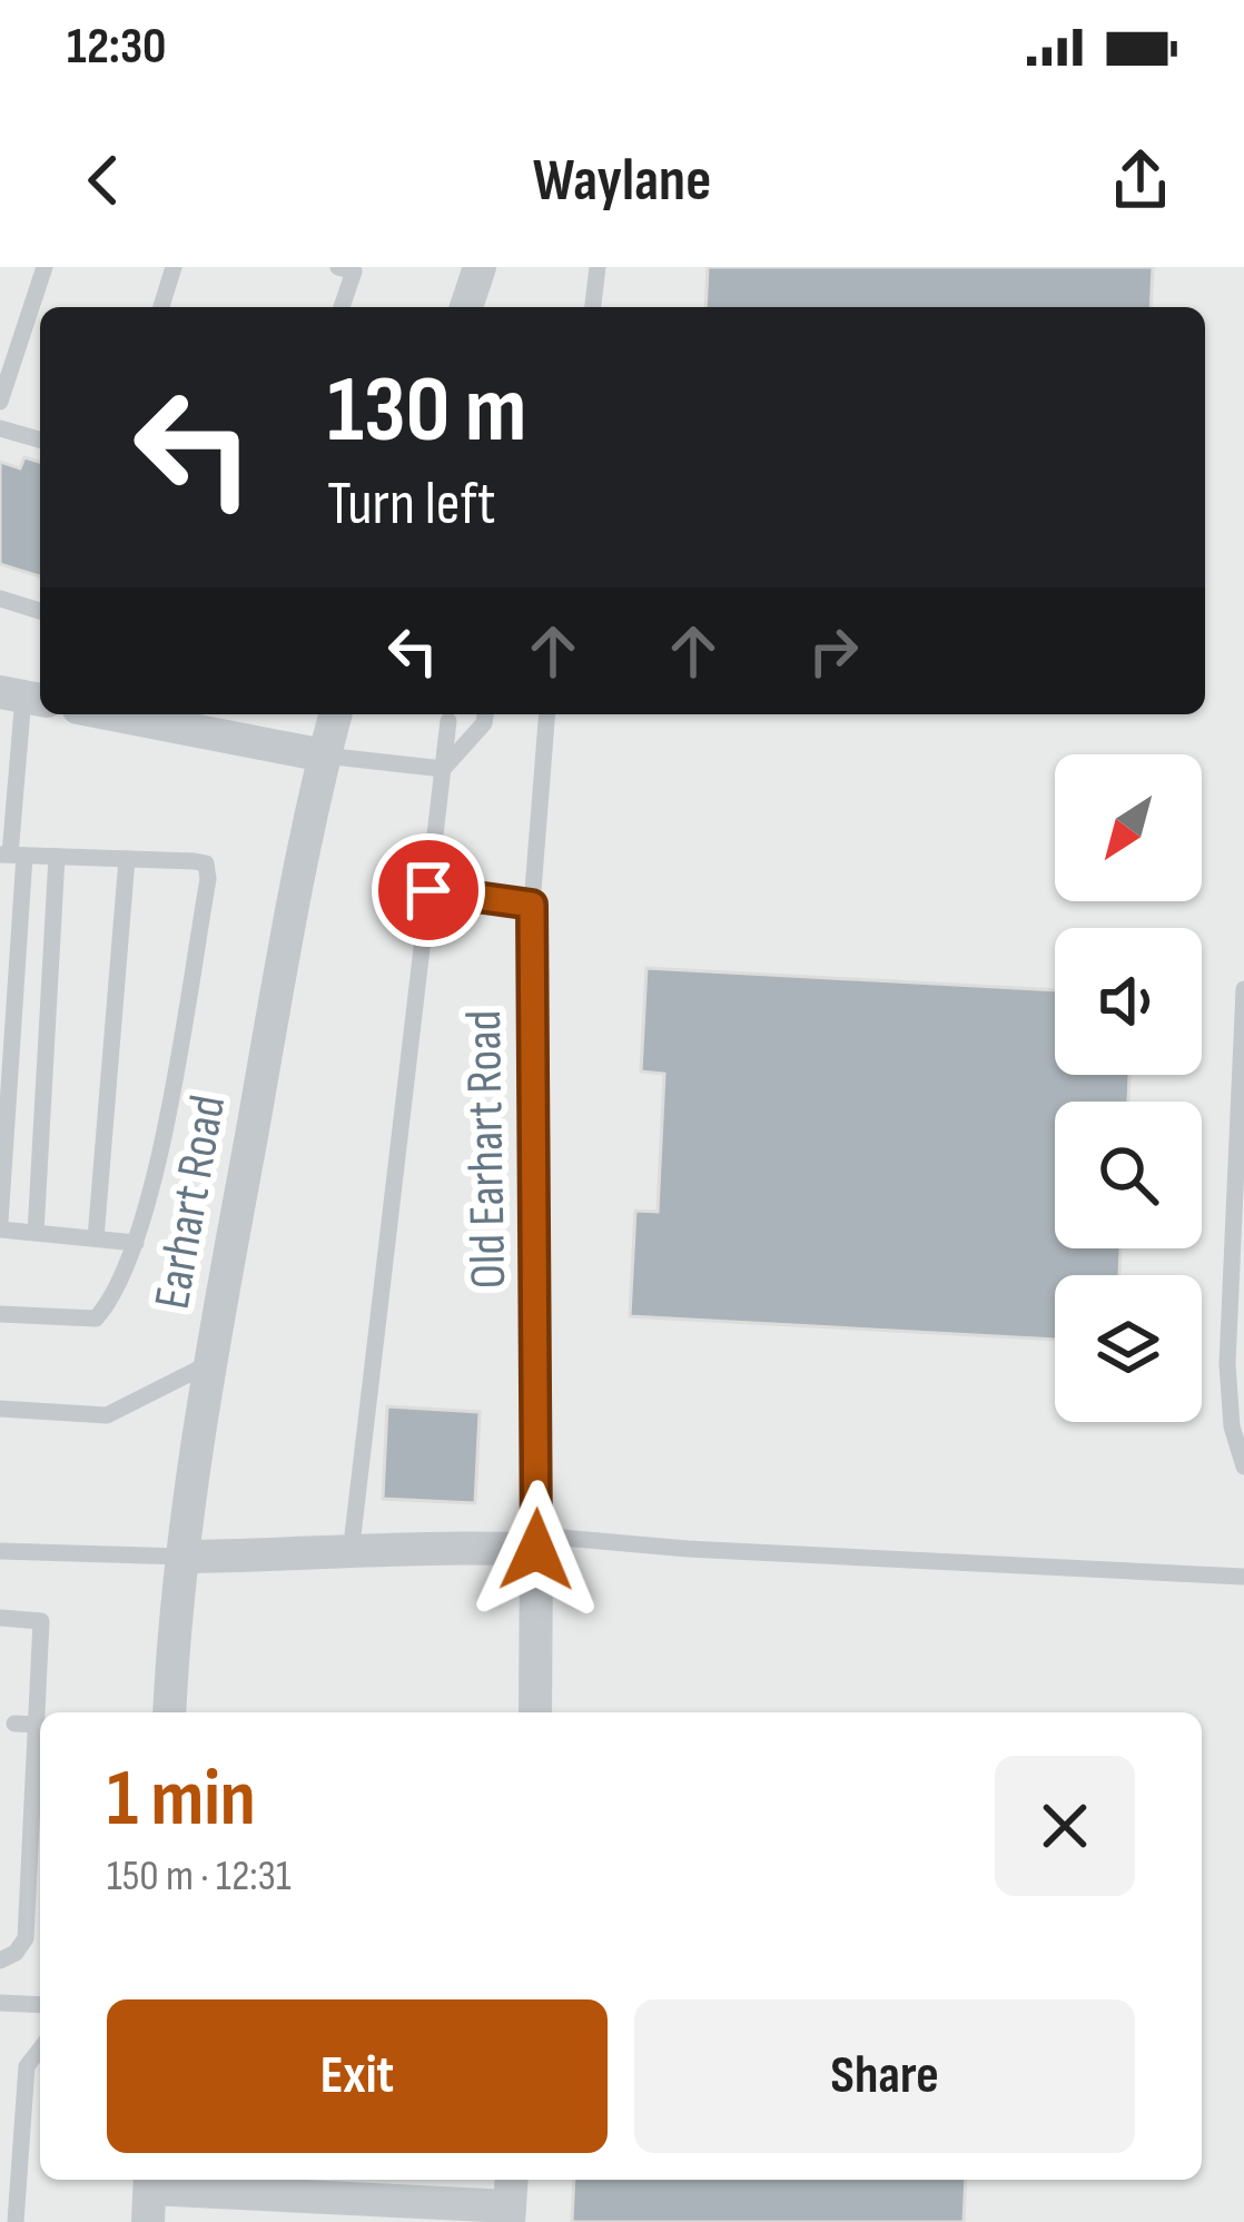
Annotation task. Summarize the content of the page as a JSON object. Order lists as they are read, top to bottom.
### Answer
{
  "streets": {
    "street": ["Earhart Road"],
    "lane": ["Old Earhart Road"]
  },
  "north": "bottom left",
  "page": {
    "status": "12:30",
    "header": "Waylane",
    "turn": ["130 m", "Turn left"],
    "heading": ["1 min", "150 m · 12:31"],
    "buttons": ["Exit", "Share"]
  }
}
